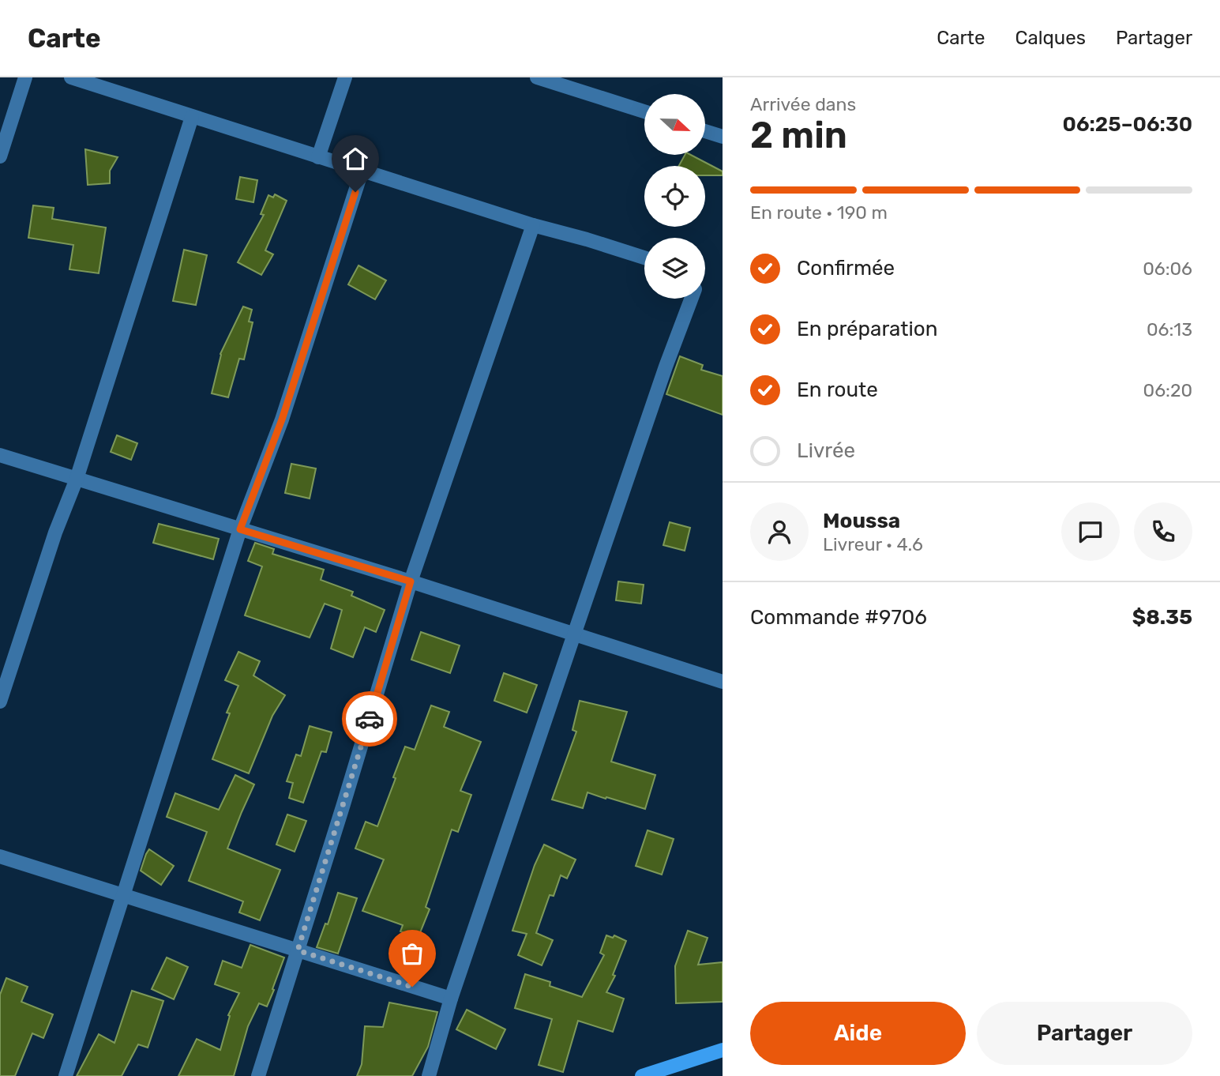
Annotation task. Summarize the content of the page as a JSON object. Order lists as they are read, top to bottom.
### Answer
{
  "north": "right",
  "page": {
    "header": "Carte",
    "nav": ["Carte", "Calques", "Partager"],
    "heading": ["2 min", "Arrivée dans", "06:25–06:30"],
    "panel": [
      "Moussa",
      "Livreur · 4.6",
      "Commande #9706",
      "$8.35"
    ],
    "bar": "En route · 190 m",
    "list": [
      ["Confirmée", "06:06"],
      ["En préparation", "06:13"],
      ["En route", "06:20"],
      "Livrée"
    ],
    "buttons": ["Aide", "Partager"]
  }
}
